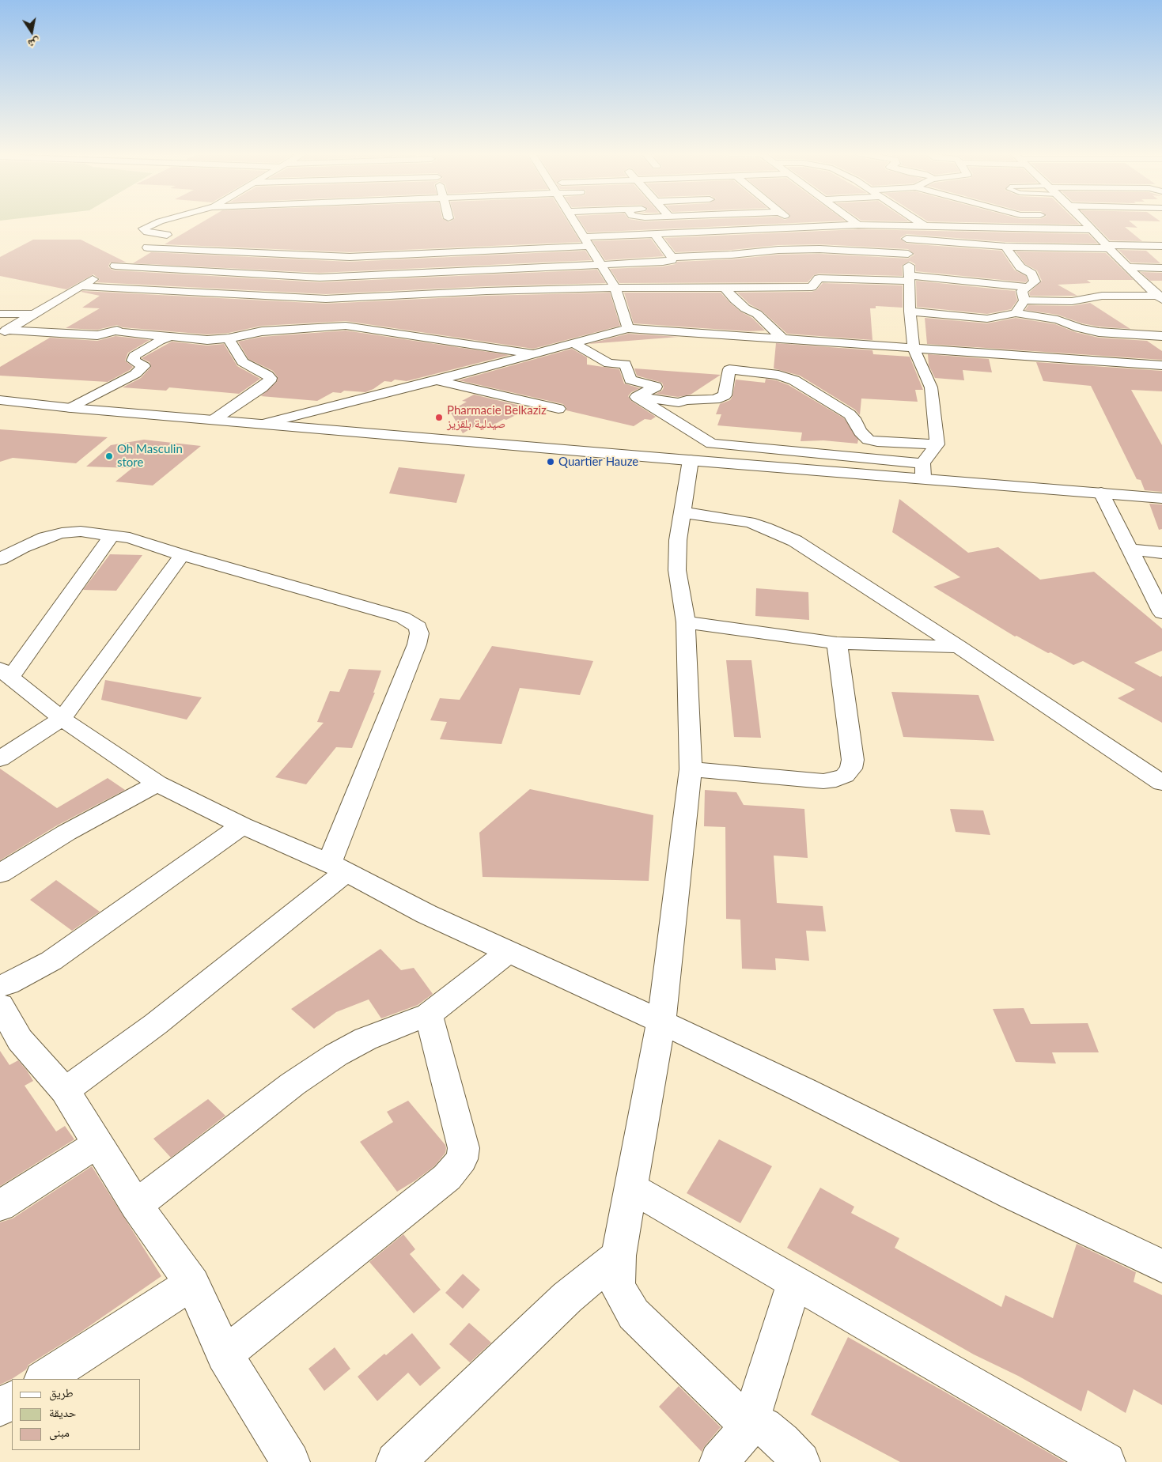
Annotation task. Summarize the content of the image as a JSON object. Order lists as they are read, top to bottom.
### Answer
{
  "places": ["Pharmacie Belkaziz صيدلية بلقزيز", "Oh Masculin store", "Quartier Hauze"],
  "legend": ["طريق", "حديقة", "مبنى"],
  "north": "bottom"
}
